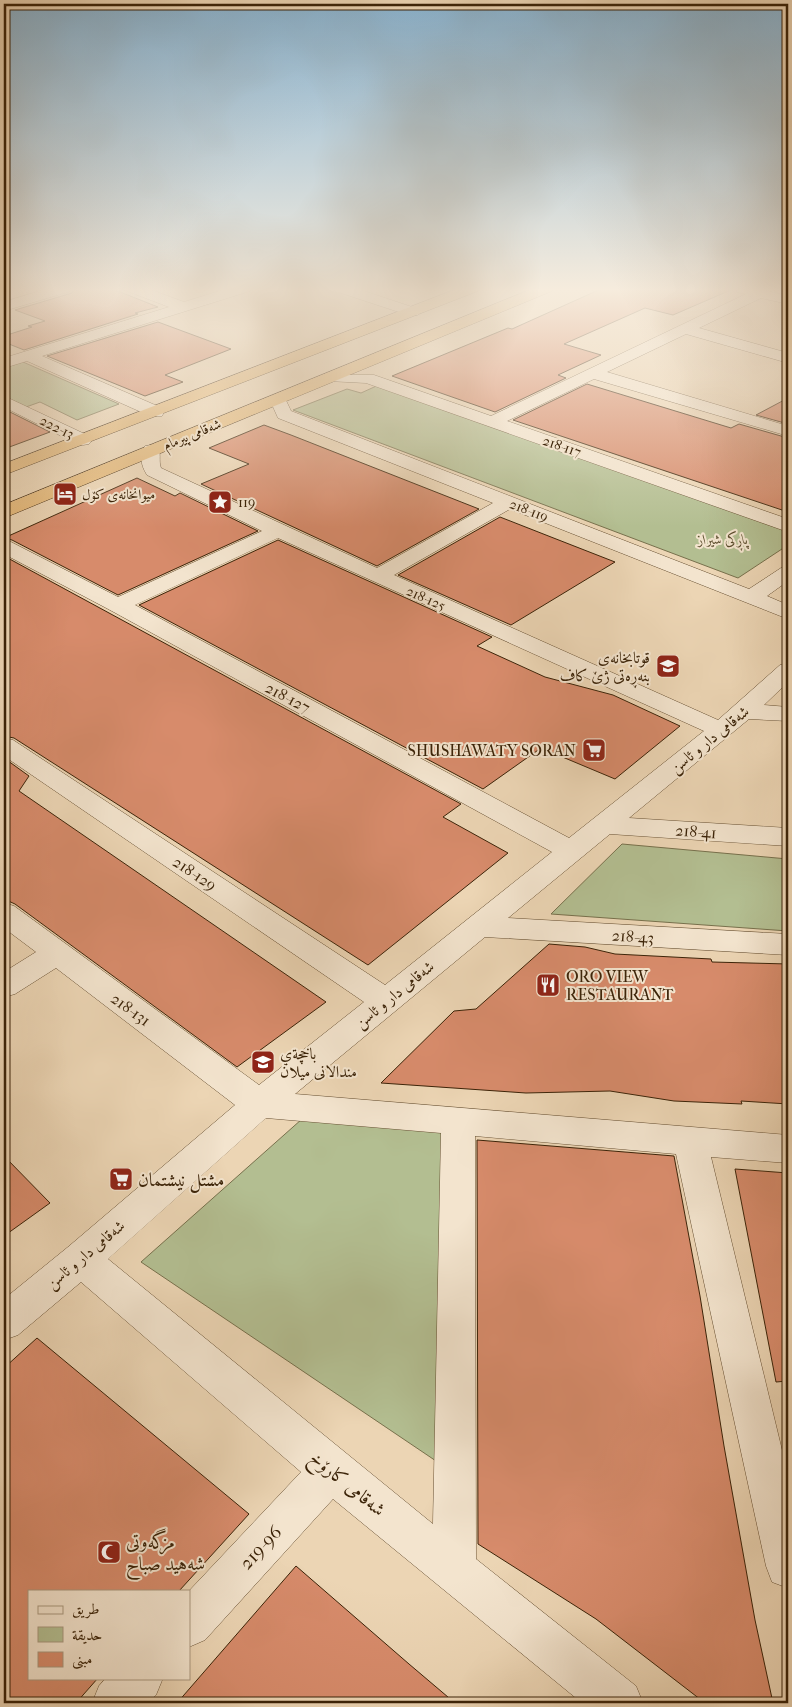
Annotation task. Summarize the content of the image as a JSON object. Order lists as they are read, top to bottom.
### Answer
{
  "streets": {
    "highway": ["شەقامی پیرمام"],
    "street": [
      "222-13",
      "218-117",
      "218-119",
      "218-125",
      "218-127",
      "شەقامی دار و ئاسن",
      "218-41",
      "218-129",
      "218-43",
      "218-131",
      "شەقامی کارۆخ",
      "219-96"
    ]
  },
  "crossings": [
    ["شەقامی پیرمام", "218-117"],
    ["شەقامی پیرمام", "218-119"],
    ["شەقامی پیرمام", "218-125"],
    ["218-125", "شەقامی دار و ئاسن"],
    ["218-127", "شەقامی دار و ئاسن"],
    ["شەقامی دار و ئاسن", "218-41"],
    ["شەقامی دار و ئاسن", "218-129"],
    ["شەقامی دار و ئاسن", "218-43"],
    ["شەقامی دار و ئاسن", "218-131"],
    ["شەقامی دار و ئاسن", "شەقامی کارۆخ"],
    ["شەقامی کارۆخ", "219-96"]
  ],
  "parks": ["پاڕکی شیراز"],
  "places": {
    "hotel": ["میوانخانەی کۆل"],
    "place": ["119"],
    "school or university": ["قوتابخانەی بنەڕەتی ژێ کاف", "باخچةي مندالانى ميلان"],
    "supermarket": ["SHUSHAWATY SORAN", "مشتل نيشتمان"],
    "restaurant": ["ORO VIEW RESTAURANT"],
    "mosque": ["مزگه‌وتی شه‌هید صباح"]
  },
  "legend": ["طريق", "حديقة", "مبنى"]
}
